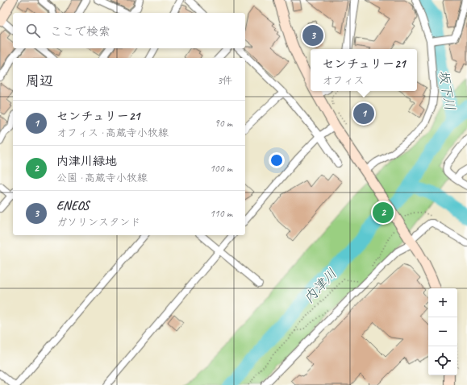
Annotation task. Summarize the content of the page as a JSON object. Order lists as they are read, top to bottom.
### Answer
{
  "water": ["坂下川", "内津川"],
  "page": {
    "search": "ここで検索",
    "pins": ["3", "1", "2"],
    "popup": ["センチュリー21", "オフィス"],
    "heading": ["周辺", "3件"],
    "list": [
      {
        "mark": "1",
        "name": "センチュリー21",
        "note": "オフィス · 高蔵寺小牧線",
        "value": "90 m"
      },
      {
        "mark": "2",
        "name": "内津川緑地",
        "note": "公園 · 高蔵寺小牧線",
        "value": "100 m"
      },
      {
        "mark": "3",
        "name": "ENEOS",
        "note": "ガソリンスタンド",
        "value": "110 m"
      }
    ],
    "map_buttons": ["+", "−"]
  }
}
